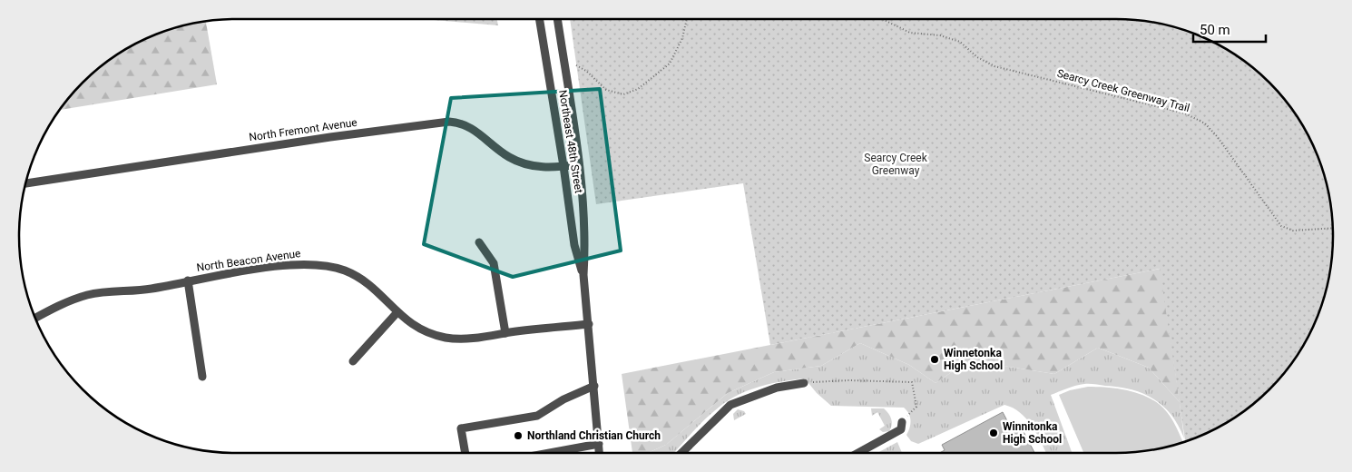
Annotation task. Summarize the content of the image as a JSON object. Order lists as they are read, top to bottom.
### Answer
{
  "streets": {
    "street": ["North Fremont Avenue", "Northeast 48th Street", "North Beacon Avenue"],
    "path": ["Searcy Creek Greenway Trail"]
  },
  "crossings": [
    ["North Fremont Avenue", "Northeast 48th Street"],
    ["Northeast 48th Street", "North Beacon Avenue"]
  ],
  "parks": ["Searcy Creek Greenway"],
  "places": ["Winnetonka High School", "Winnitonka High School", "Northland Christian Church"],
  "scale_bar": "50 m"
}
